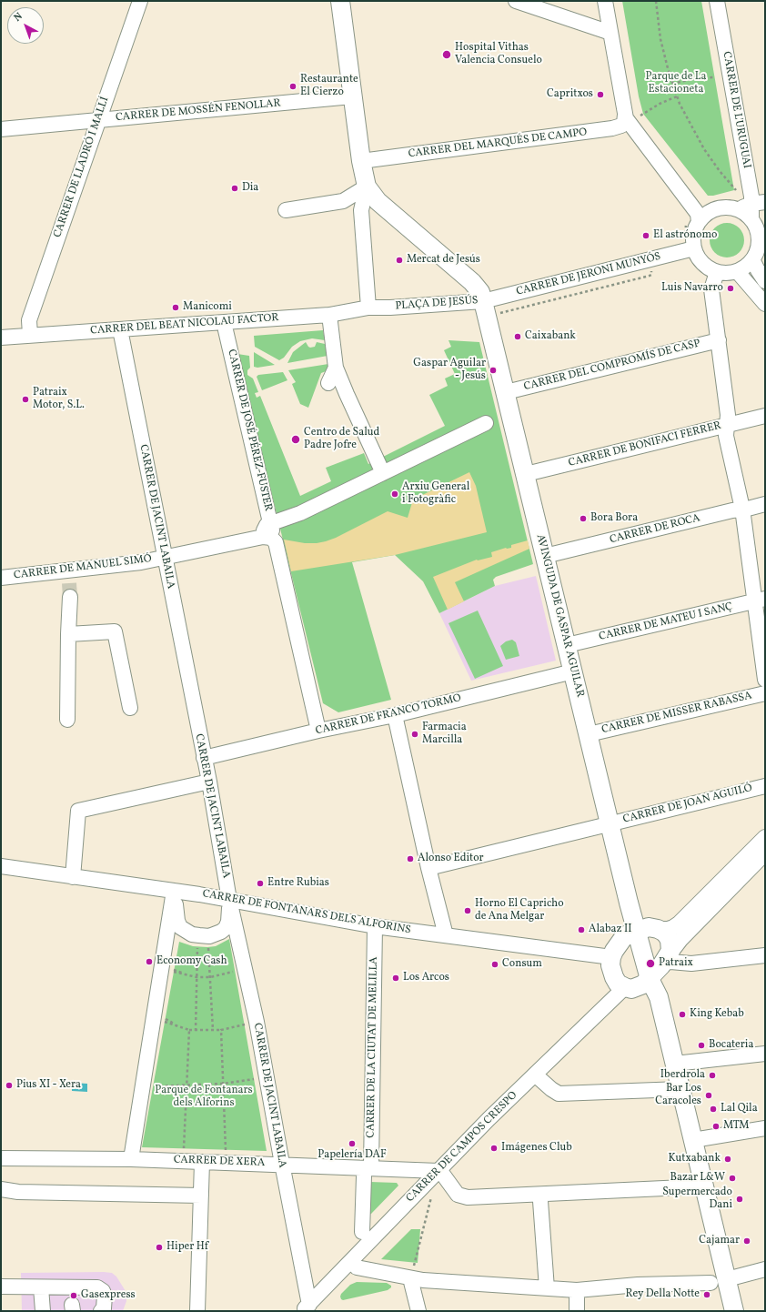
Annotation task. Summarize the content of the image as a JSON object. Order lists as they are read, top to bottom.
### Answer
{
  "streets": {
    "main road": ["PLAÇA DE JESÚS", "AVINGUDA DE GASPAR AGUILAR"],
    "street": [
      "CARRER DE L'URUGUAI",
      "CARRER DE MOSSÉN FENOLLAR",
      "CARRER DEL MARQUÉS DE CAMPO",
      "CARRER DE LLADRÓ I MALLÍ",
      "CARRER DE JERONI MUNYÓS",
      "CARRER DEL BEAT NICOLAU FACTOR",
      "CARRER DEL COMPROMÍS DE CASP",
      "CARRER DE JOSÉ PÉREZ-FUSTER",
      "CARRER DE BONIFACI FERRER",
      "CARRER DE JACINT LABAILA",
      "CARRER DE ROCA",
      "CARRER DE MANUEL SIMÓ",
      "CARRER DE MATEU I SANÇ",
      "CARRER DE MISSER RABASSA",
      "CARRER DE FRANCO TORMO",
      "CARRER DE JOAN AGUILÓ",
      "CARRER DE FONTANARS DELS ALFORINS",
      "CARRER DE LA CIUTAT DE MELILLA",
      "CARRER DE CAMPOS CRESPO",
      "CARRER DE XERA"
    ]
  },
  "crossings": [
    ["CARRER DE L'URUGUAI", "CARRER DE JERONI MUNYÓS"],
    ["CARRER DE MOSSÉN FENOLLAR", "CARRER DE LLADRÓ I MALLÍ"],
    ["CARRER DE LLADRÓ I MALLÍ", "CARRER DEL BEAT NICOLAU FACTOR"],
    ["CARRER DE JERONI MUNYÓS", "PLAÇA DE JESÚS"],
    ["CARRER DE JERONI MUNYÓS", "AVINGUDA DE GASPAR AGUILAR"],
    ["PLAÇA DE JESÚS", "CARRER DEL BEAT NICOLAU FACTOR"],
    ["PLAÇA DE JESÚS", "AVINGUDA DE GASPAR AGUILAR"],
    ["CARRER DEL BEAT NICOLAU FACTOR", "CARRER DE JACINT LABAILA"],
    ["CARRER DEL COMPROMÍS DE CASP", "AVINGUDA DE GASPAR AGUILAR"],
    ["CARRER DE JOSÉ PÉREZ-FUSTER", "CARRER DE MANUEL SIMÓ"],
    ["CARRER DE JOSÉ PÉREZ-FUSTER", "CARRER DE FRANCO TORMO"],
    ["CARRER DE BONIFACI FERRER", "AVINGUDA DE GASPAR AGUILAR"],
    ["CARRER DE JACINT LABAILA", "CARRER DE MANUEL SIMÓ"],
    ["CARRER DE JACINT LABAILA", "CARRER DE FRANCO TORMO"],
    ["CARRER DE JACINT LABAILA", "CARRER DE FONTANARS DELS ALFORINS"],
    ["CARRER DE JACINT LABAILA", "CARRER DE CAMPOS CRESPO"],
    ["CARRER DE JACINT LABAILA", "CARRER DE XERA"],
    ["CARRER DE ROCA", "AVINGUDA DE GASPAR AGUILAR"],
    ["AVINGUDA DE GASPAR AGUILAR", "CARRER DE MATEU I SANÇ"],
    ["AVINGUDA DE GASPAR AGUILAR", "CARRER DE MISSER RABASSA"],
    ["AVINGUDA DE GASPAR AGUILAR", "CARRER DE FRANCO TORMO"],
    ["AVINGUDA DE GASPAR AGUILAR", "CARRER DE JOAN AGUILÓ"],
    ["CARRER DE FONTANARS DELS ALFORINS", "CARRER DE LA CIUTAT DE MELILLA"],
    ["CARRER DE LA CIUTAT DE MELILLA", "CARRER DE XERA"],
    ["CARRER DE CAMPOS CRESPO", "CARRER DE XERA"]
  ],
  "parks": ["Parque de La Estacioneta", "Parque de Fontanars dels Alforins"],
  "places": [
    "Hospital Vithas Valencia Consuelo",
    "Restaurante El Cierzo",
    "Capritxos",
    "Dia",
    "El astrónomo",
    "Mercat de Jesús",
    "Luis Navarro",
    "Manicomi",
    "Caixabank",
    "Gaspar Aguilar - Jesús",
    "Patraix Motor, S.L.",
    "Centro de Salud Padre Jofre",
    "Arxiu General i Fotogràfic",
    "Bora Bora",
    "Farmacia Marcilla",
    "Alonso Editor",
    "Entre Rubias",
    "Horno El Capricho de Ana Melgar",
    "Alabaz II",
    "Economy Cash",
    "Patraix",
    "Consum",
    "Los Arcos",
    "King Kebab",
    "Bocateria",
    "Iberdrola",
    "Pius XI - Xera",
    "Bar Los Caracoles",
    "Lal Qila",
    "MTM",
    "Papelería DAF",
    "Imágenes Club",
    "Kutxabank",
    "Bazar L&W",
    "Supermercado Dani",
    "Cajamar",
    "Hiper Hf",
    "Rey Della Notte",
    "Gasexpress"
  ],
  "north": "top left"
}
